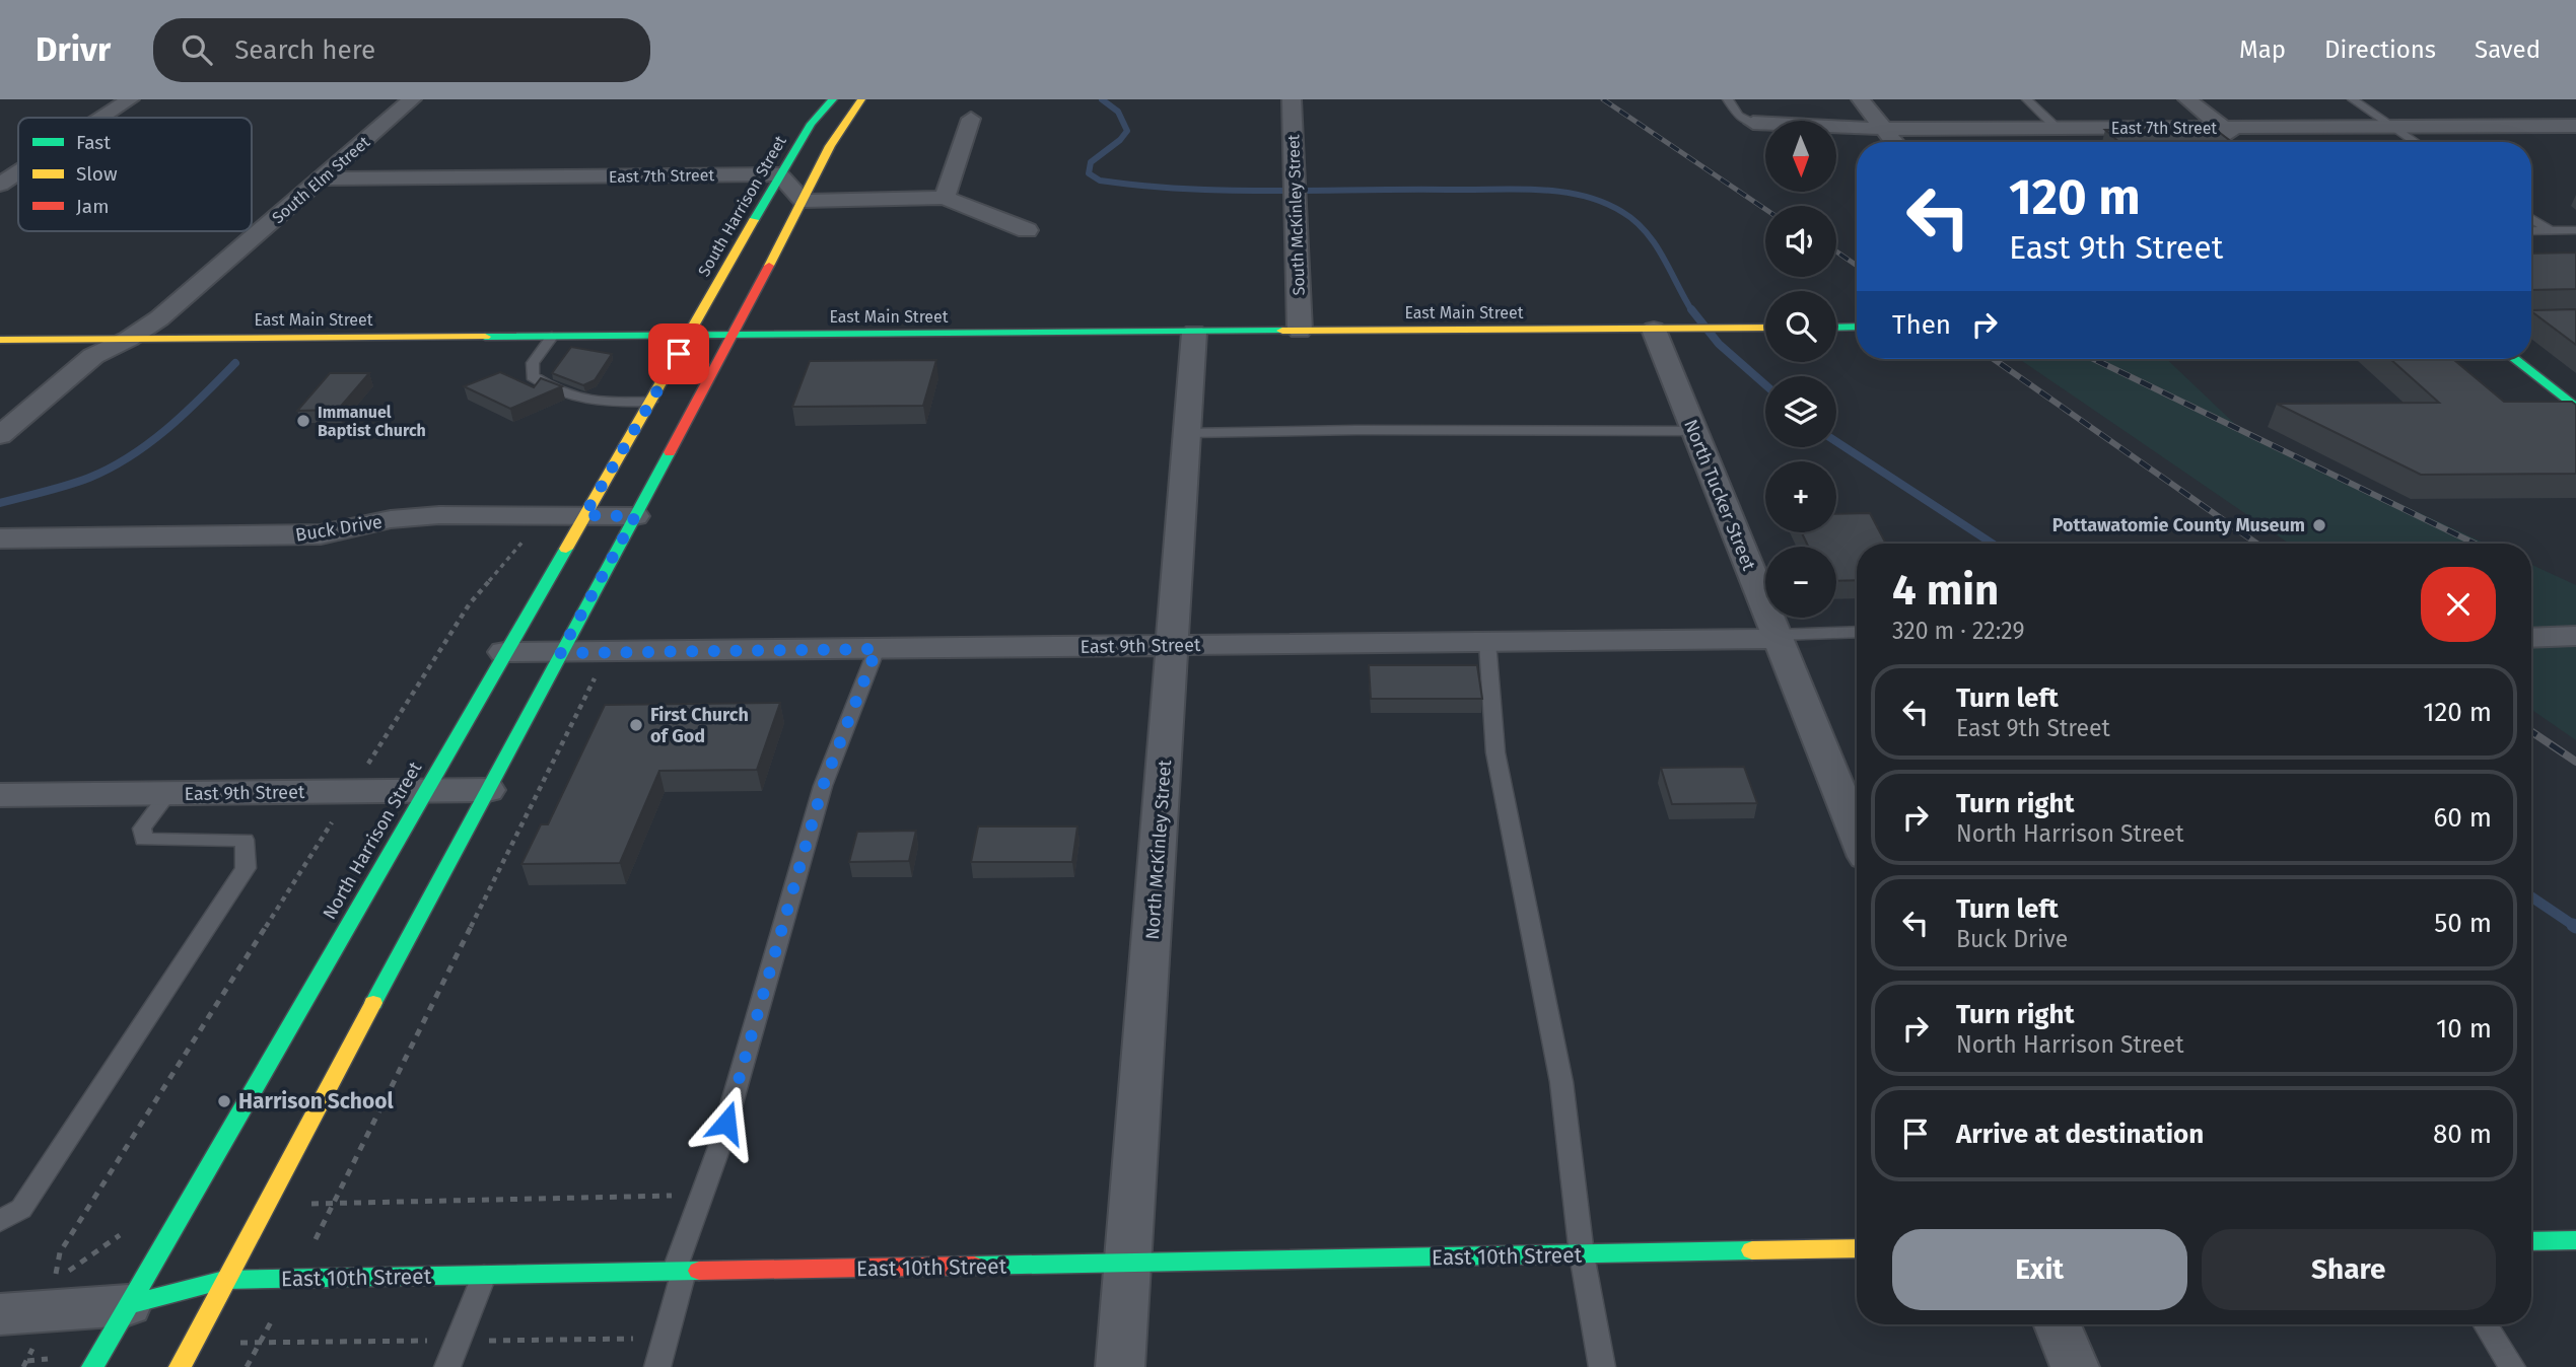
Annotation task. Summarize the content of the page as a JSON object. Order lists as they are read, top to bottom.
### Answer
{
  "streets": {
    "main road": [
      "South Harrison Street",
      "East Main Street",
      "North Harrison Street",
      "East 10th Street"
    ],
    "street": [
      "East 7th Street",
      "South Elm Street",
      "South McKinley Street",
      "North Tucker Street",
      "Buck Drive",
      "East 9th Street",
      "North McKinley Street"
    ]
  },
  "crossings": [
    ["East 7th Street", "South Elm Street"],
    ["East 7th Street", "South Harrison Street"],
    ["South Elm Street", "East Main Street"],
    ["South Harrison Street", "East Main Street"],
    ["South Harrison Street", "North Harrison Street"],
    ["South McKinley Street", "East Main Street"],
    ["East Main Street", "North Tucker Street"],
    ["East Main Street", "North Harrison Street"],
    ["East Main Street", "North McKinley Street"],
    ["North Tucker Street", "East 9th Street"],
    ["Buck Drive", "North Harrison Street"],
    ["East 9th Street", "North Harrison Street"],
    ["East 9th Street", "North McKinley Street"],
    ["North Harrison Street", "East 10th Street"],
    ["North McKinley Street", "East 10th Street"]
  ],
  "places": [
    "Immanuel Baptist Church",
    "Pottawatomie County Museum",
    "First Church of God",
    "Harrison School"
  ],
  "legend": ["Fast", "Slow", "Jam"],
  "north": "bottom",
  "page": {
    "header": "Drivr",
    "search": "Search here",
    "nav": ["Map", "Directions", "Saved"],
    "map_buttons": ["+", "−"],
    "turn": ["120 m", "East 9th Street"],
    "then": "Then",
    "heading": ["4 min", "320 m · 22:29"],
    "list": [
      {
        "name": "Turn left",
        "note": "East 9th Street",
        "value": "120 m"
      },
      {
        "name": "Turn right",
        "note": "North Harrison Street",
        "value": "60 m"
      },
      {
        "name": "Turn left",
        "note": "Buck Drive",
        "value": "50 m"
      },
      {
        "name": "Turn right",
        "note": "North Harrison Street",
        "value": "10 m"
      },
      {
        "name": "Arrive at destination",
        "value": "80 m"
      }
    ],
    "buttons": ["Exit", "Share"]
  }
}
